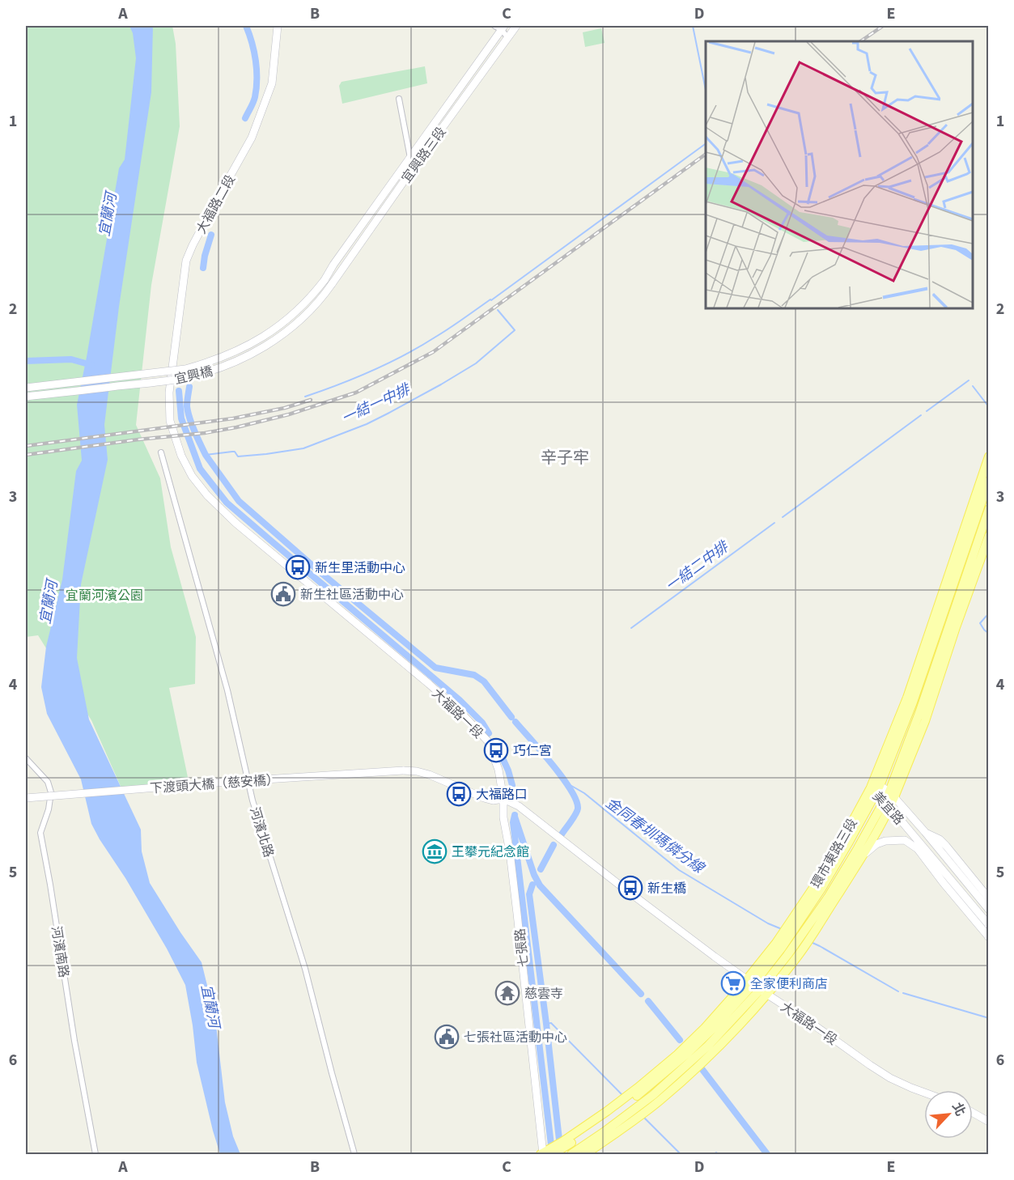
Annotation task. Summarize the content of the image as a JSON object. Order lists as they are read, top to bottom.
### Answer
{
  "streets": {
    "main road": ["環市東路三段"],
    "street": [
      "宜興路三段",
      "大福路二段",
      "宜興橋",
      "大福路一段",
      "下渡頭大橋（慈安橋）",
      "美宜路",
      "河濱北路",
      "七張路",
      "河濱南路"
    ]
  },
  "crossings": [
    ["宜興路三段", "宜興橋"],
    ["大福路二段", "大福路一段"],
    ["大福路一段", "下渡頭大橋（慈安橋）"],
    ["大福路一段", "環市東路三段"],
    ["大福路一段", "七張路"],
    ["下渡頭大橋（慈安橋）", "七張路"],
    ["美宜路", "環市東路三段"],
    ["環市東路三段", "七張路"]
  ],
  "districts": ["辛子牢"],
  "water": [
    "宜蘭河",
    "一結一中排",
    "一結二中排",
    "金同春圳瑪僯分線"
  ],
  "parks": ["宜蘭河濱公園"],
  "places": {
    "bus stop": [
      "新生里活動中心",
      "巧仁宮",
      "大福路口",
      "新生橋"
    ],
    "public building": ["新生社區活動中心", "七張社區活動中心"],
    "museum": ["王攀元紀念館"],
    "supermarket": ["全家便利商店"],
    "temple": ["慈雲寺"]
  },
  "north": "top right",
  "grid": {
    "columns": [
      "A",
      "B",
      "C",
      "D",
      "E"
    ],
    "rows": [
      "1",
      "2",
      "3",
      "4",
      "5",
      "6"
    ]
  }
}
